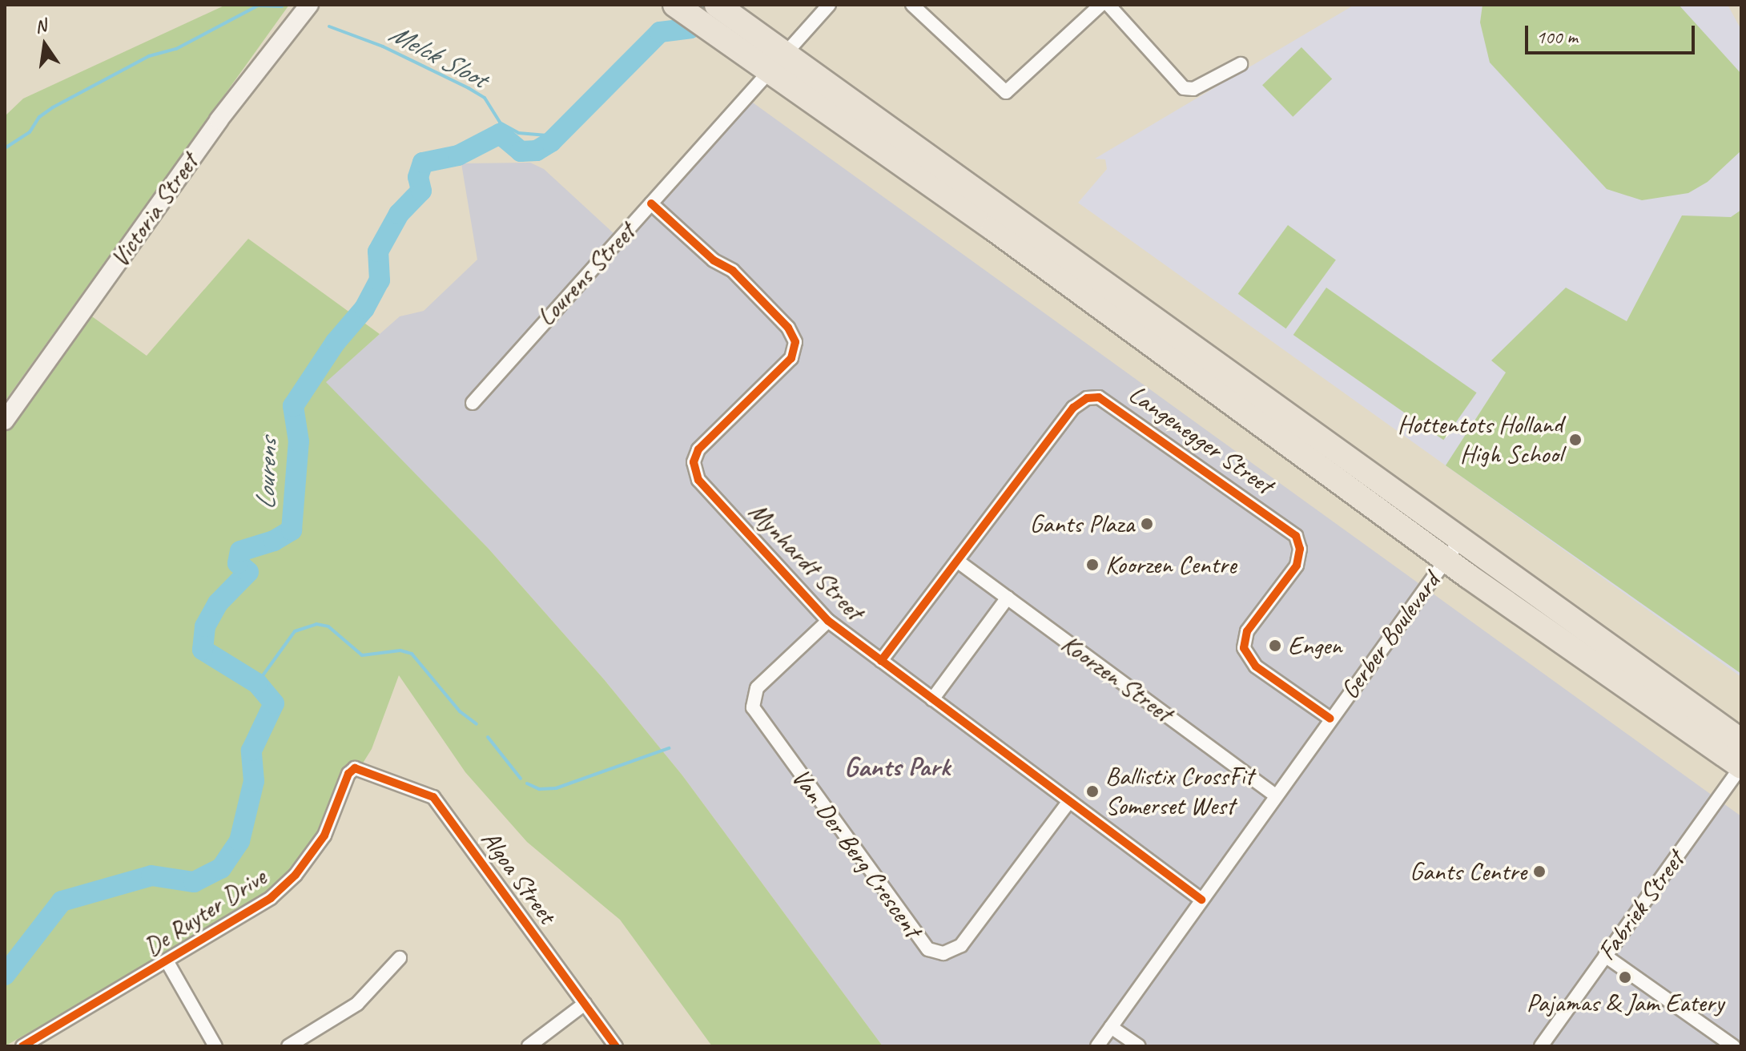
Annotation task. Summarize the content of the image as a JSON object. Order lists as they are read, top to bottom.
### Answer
{
  "streets": {
    "main road": ["Victoria Street"],
    "street": [
      "Lourens Street",
      "Langenegger Street",
      "Mynhardt Street",
      "Gerber Boulevard",
      "Koorzen Street",
      "Van Der Berg Crescent",
      "Algoa Street",
      "Fabriek Street",
      "De Ruyter Drive"
    ]
  },
  "crossings": [
    ["Lourens Street", "Mynhardt Street"],
    ["Langenegger Street", "Mynhardt Street"],
    ["Langenegger Street", "Gerber Boulevard"],
    ["Langenegger Street", "Koorzen Street"],
    ["Mynhardt Street", "Gerber Boulevard"],
    ["Mynhardt Street", "Van Der Berg Crescent"],
    ["Gerber Boulevard", "Koorzen Street"],
    ["Algoa Street", "De Ruyter Drive"]
  ],
  "districts": ["Gants Park"],
  "water": ["Melck Sloot", "Lourens"],
  "places": [
    "Hottentots Holland High School",
    "Gants Plaza",
    "Koorzen Centre",
    "Engen",
    "Ballistix CrossFit Somerset West",
    "Gants Centre",
    "Pajamas & Jam Eatery"
  ],
  "scale_bar": "100 m",
  "north": "top"
}
